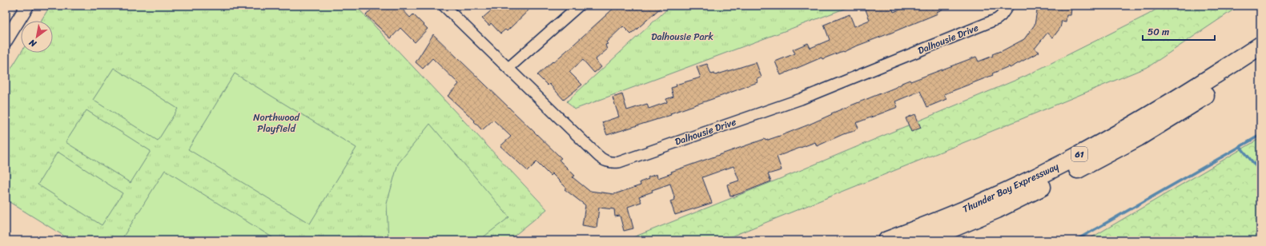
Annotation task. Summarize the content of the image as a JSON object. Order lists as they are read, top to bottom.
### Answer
{
  "streets": {
    "highway": ["61", "Thunder Bay Expressway"],
    "street": ["Dalhousie Drive"]
  },
  "parks": ["Dalhousie Park", "Northwood Playfield"],
  "scale_bar": "50 m",
  "north": "bottom left"
}
